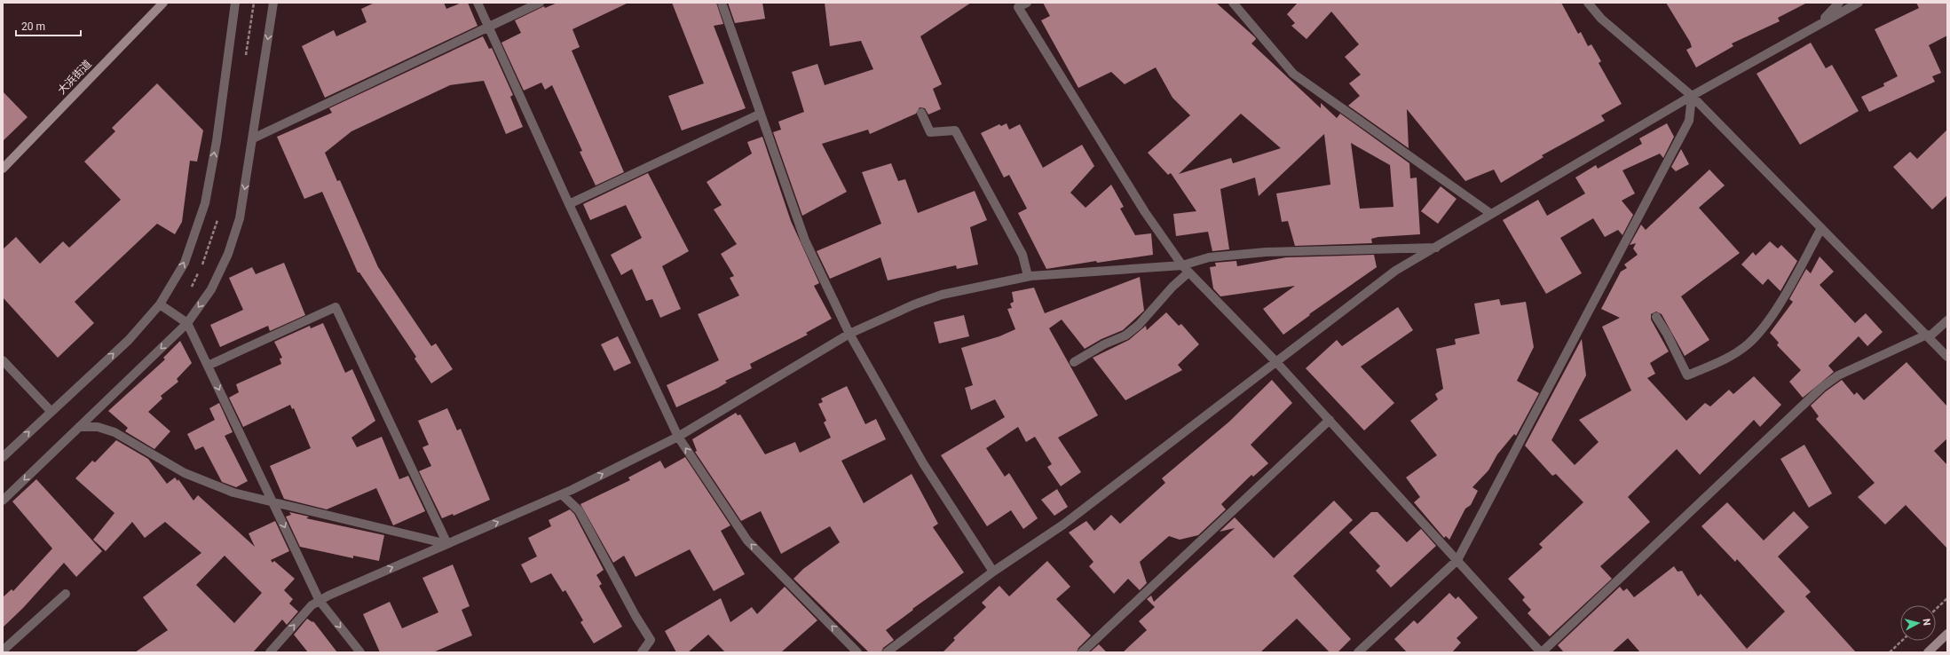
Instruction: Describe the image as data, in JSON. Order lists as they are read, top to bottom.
{
  "streets": {
    "street": ["大浜街道"]
  },
  "scale_bar": "20 m",
  "north": "right"
}
